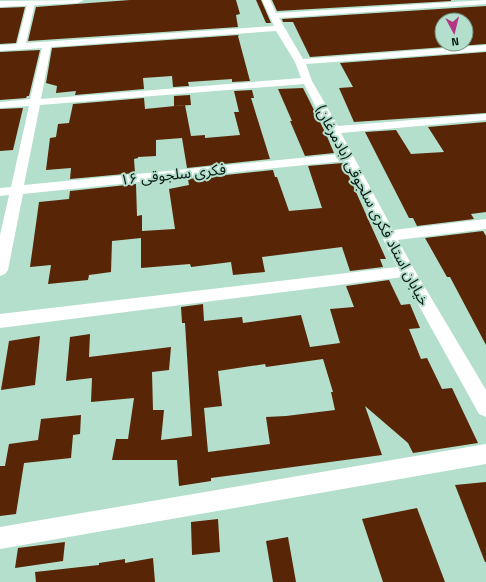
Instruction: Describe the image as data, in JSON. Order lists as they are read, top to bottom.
{
  "streets": {
    "street": ["فکری سلجوقی ۱۶", "خیابان استاد فکری سلجوقی (بادمرغان)"]
  },
  "crossings": [
    ["فکری سلجوقی ۱۶", "خیابان استاد فکری سلجوقی (بادمرغان)"]
  ],
  "north": "bottom"
}
